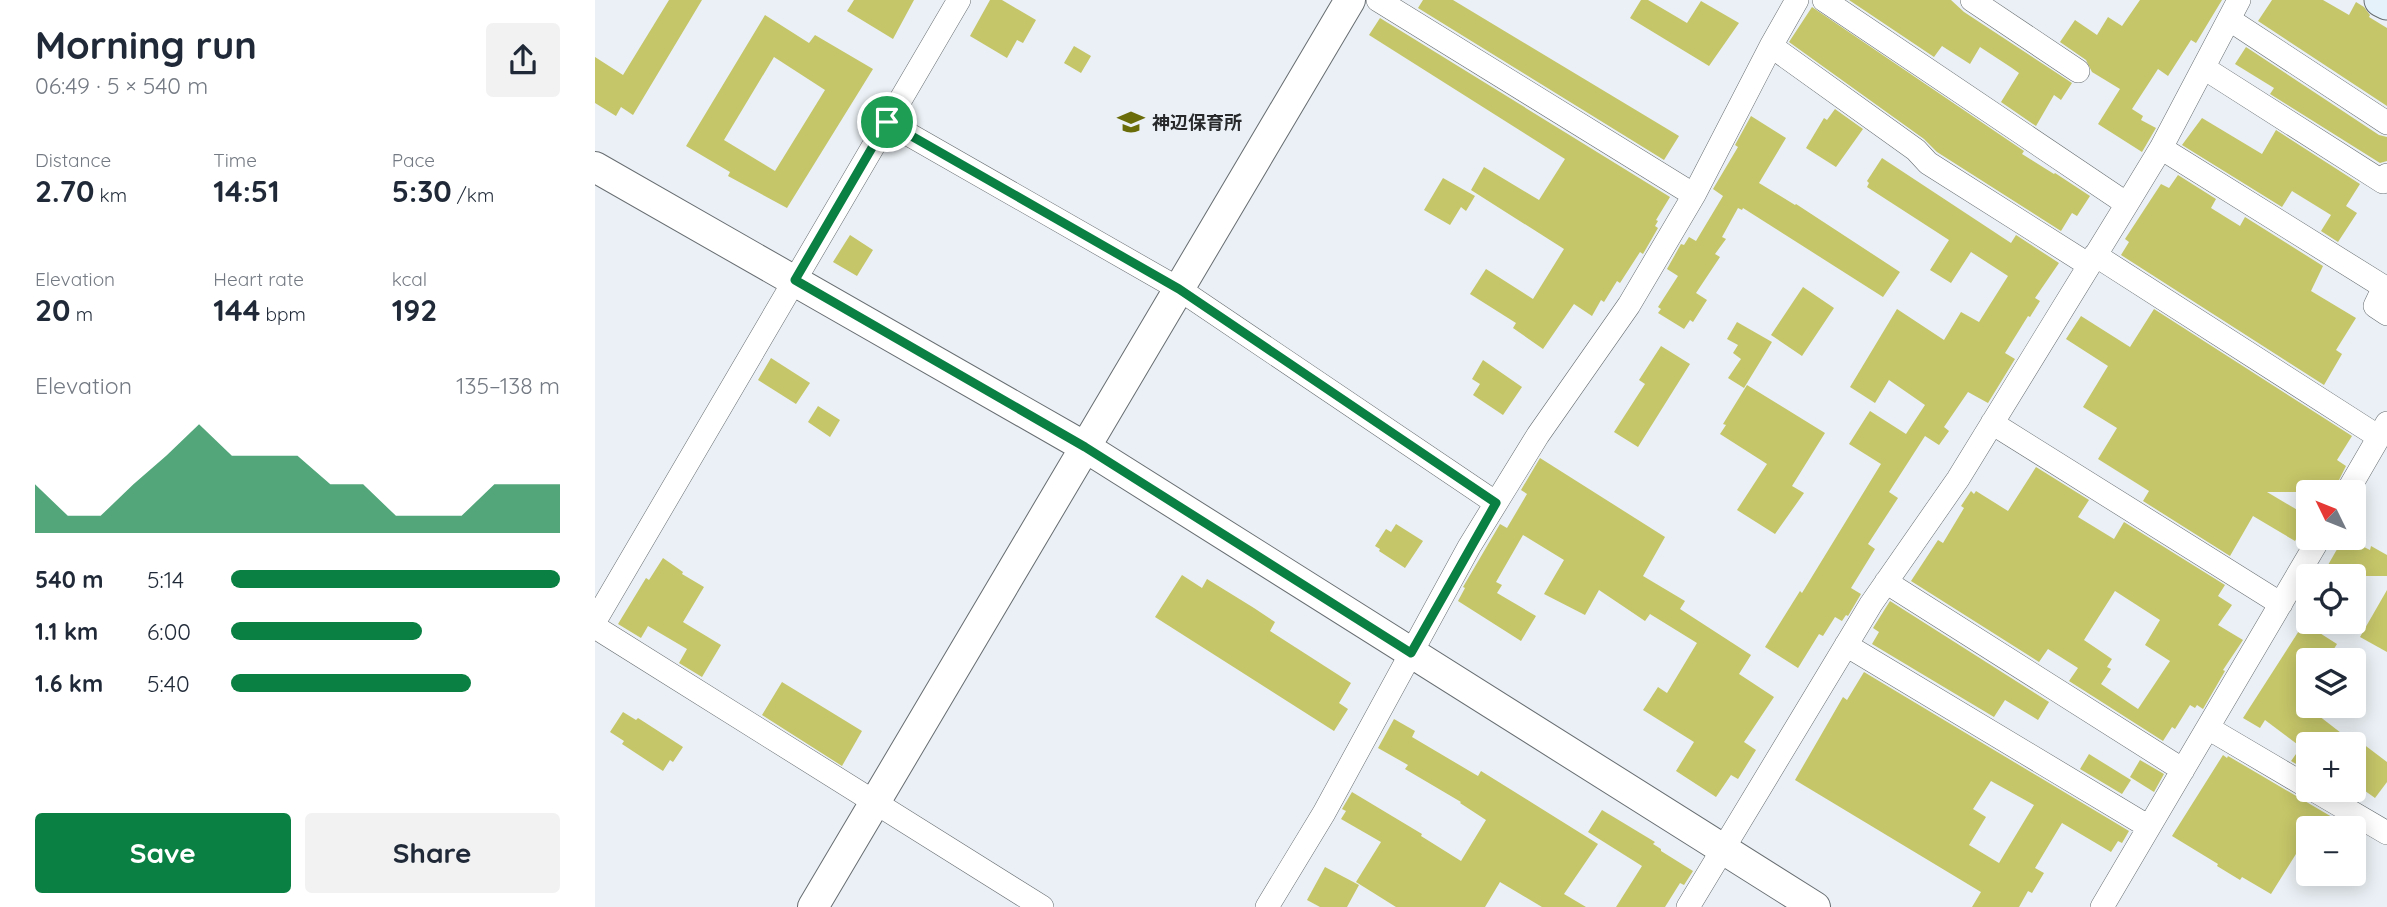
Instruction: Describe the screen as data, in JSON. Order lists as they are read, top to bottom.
{
  "places": {
    "school or university": ["神辺保育所"]
  },
  "north": "top left",
  "page": {
    "heading": ["Morning run", "06:49 · 5 × 540 m"],
    "stats": [
      ["Distance", "2.70 km"],
      ["Time", "14:51"],
      ["Pace", "5:30 /km"],
      ["Elevation", "20 m"],
      ["Heart rate", "144 bpm"],
      ["kcal", "192"]
    ],
    "chart": ["Elevation", "135–138 m"],
    "map_buttons": ["+", "−"],
    "list": [
      {
        "name": "540 m",
        "note": "5:14"
      },
      {
        "name": "1.1 km",
        "note": "6:00"
      },
      {
        "name": "1.6 km",
        "note": "5:40"
      }
    ],
    "buttons": ["Save", "Share"]
  }
}
